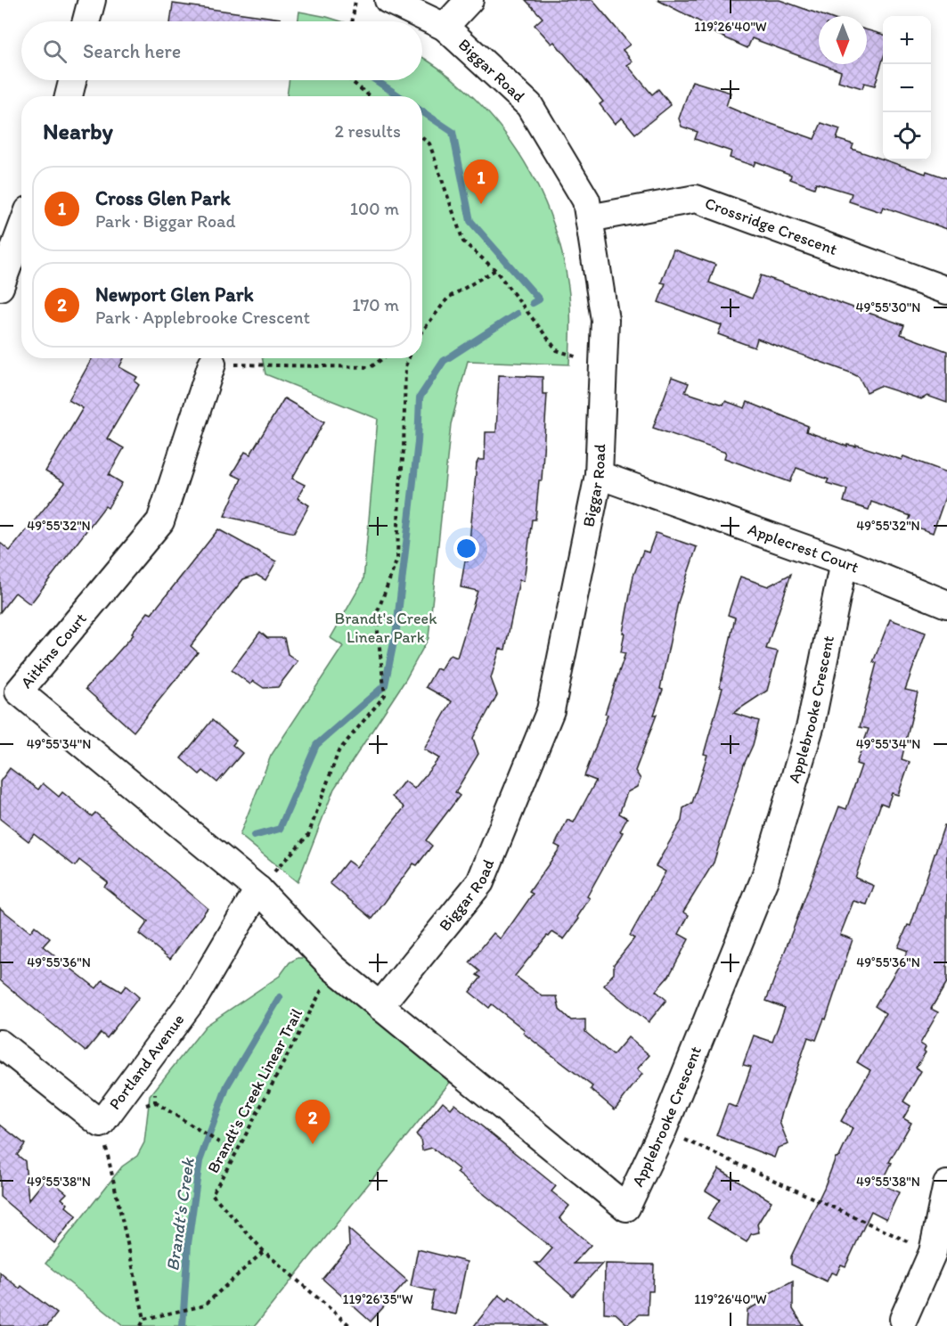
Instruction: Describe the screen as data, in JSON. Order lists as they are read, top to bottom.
{
  "streets": {
    "street": [
      "Biggar Road",
      "Crossridge Crescent",
      "Applecrest Court",
      "Aitkins Court",
      "Applebrooke Crescent",
      "Portland Avenue"
    ],
    "path": ["Brandt's Creek Linear Trail"]
  },
  "crossings": [
    ["Biggar Road", "Crossridge Crescent"],
    ["Biggar Road", "Applecrest Court"],
    ["Biggar Road", "Applebrooke Crescent"],
    ["Applecrest Court", "Applebrooke Crescent"],
    ["Aitkins Court", "Applebrooke Crescent"],
    ["Aitkins Court", "Portland Avenue"],
    ["Applebrooke Crescent", "Portland Avenue"],
    ["Applebrooke Crescent", "Brandt's Creek Linear Trail"]
  ],
  "water": ["Brandt's Creek"],
  "parks": ["Brandt's Creek Linear Park"],
  "north": "bottom",
  "page": {
    "map_buttons": ["+", "−"],
    "search": "Search here",
    "heading": ["Nearby", "2 results"],
    "pins": ["1", "2"],
    "list": [
      {
        "mark": "1",
        "name": "Cross Glen Park",
        "note": "Park · Biggar Road",
        "value": "100 m"
      },
      {
        "mark": "2",
        "name": "Newport Glen Park",
        "note": "Park · Applebrooke Crescent",
        "value": "170 m"
      }
    ]
  },
  "coordinates": [
    "119°26'40\"W",
    "49°55'30\"N",
    "49°55'32\"N",
    "49°55'34\"N",
    "49°55'36\"N",
    "49°55'38\"N",
    "119°26'35\"W"
  ]
}
